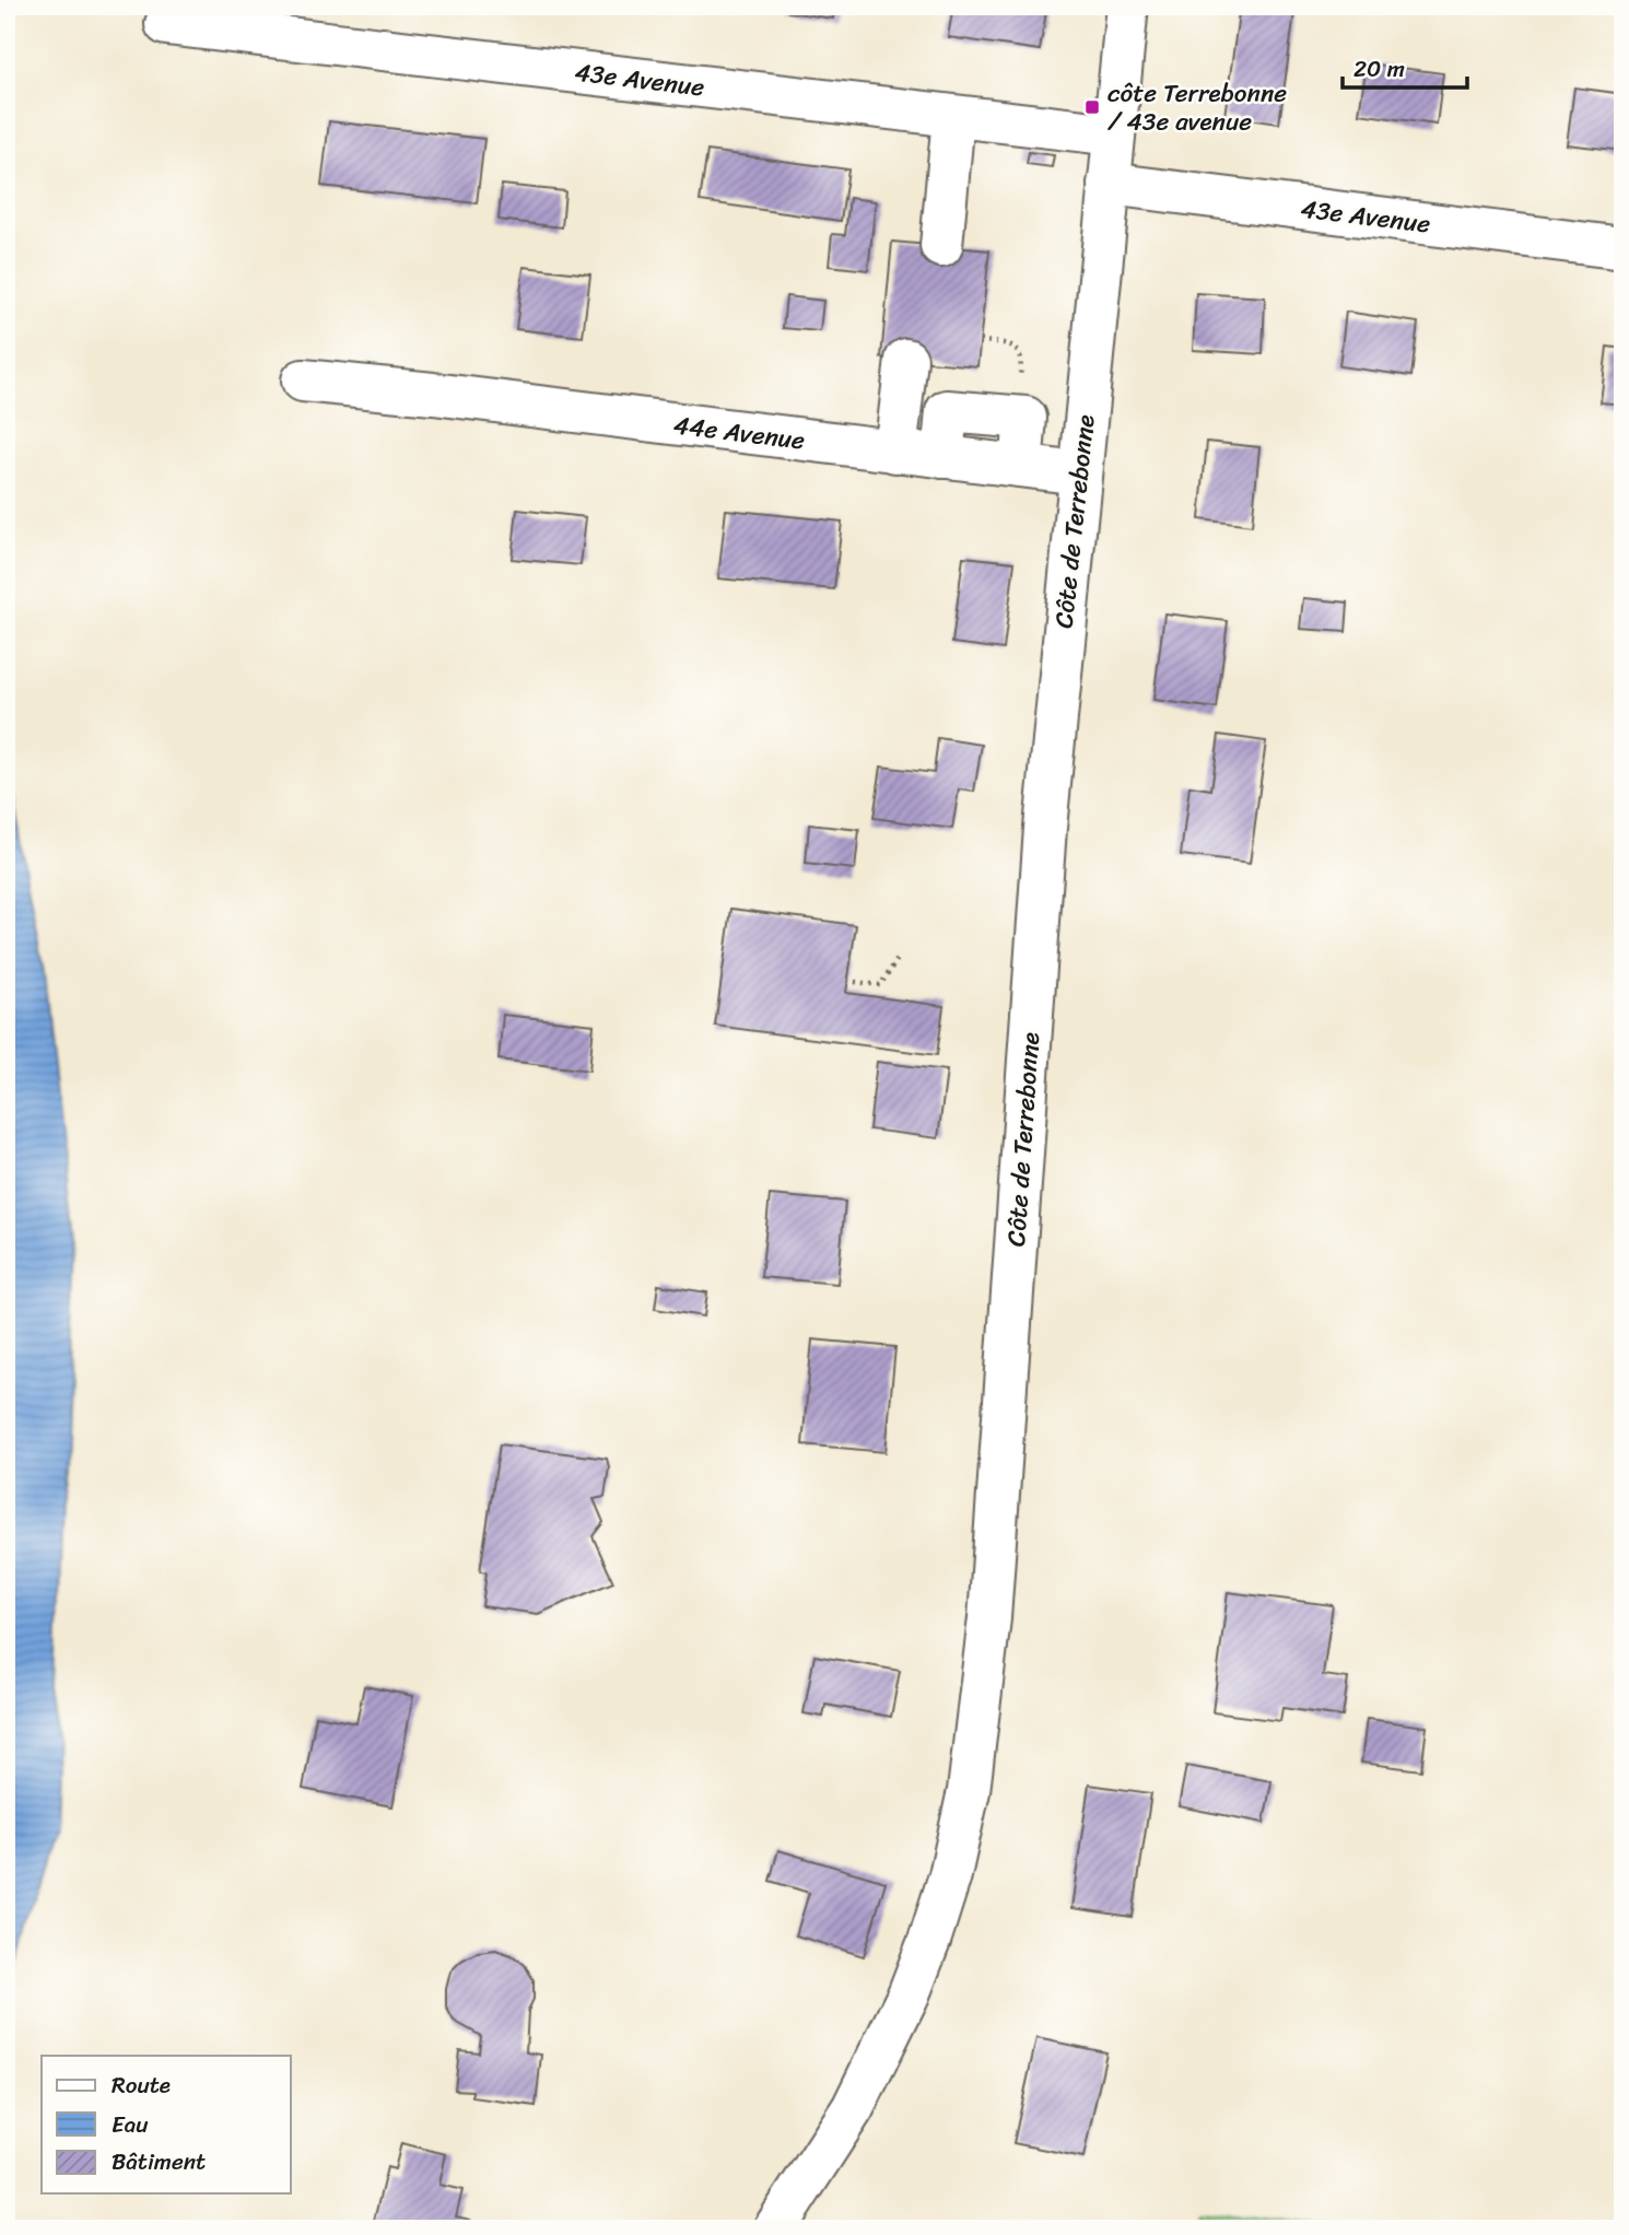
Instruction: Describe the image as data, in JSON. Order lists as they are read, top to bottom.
{
  "streets": {
    "main road": ["43e Avenue", "44e Avenue", "Côte de Terrebonne"]
  },
  "crossings": [
    ["43e Avenue", "Côte de Terrebonne"],
    ["44e Avenue", "Côte de Terrebonne"]
  ],
  "places": {
    "transit": ["côte Terrebonne / 43e avenue"]
  },
  "legend": ["Route", "Eau", "Bâtiment"],
  "scale_bar": "20 m"
}
